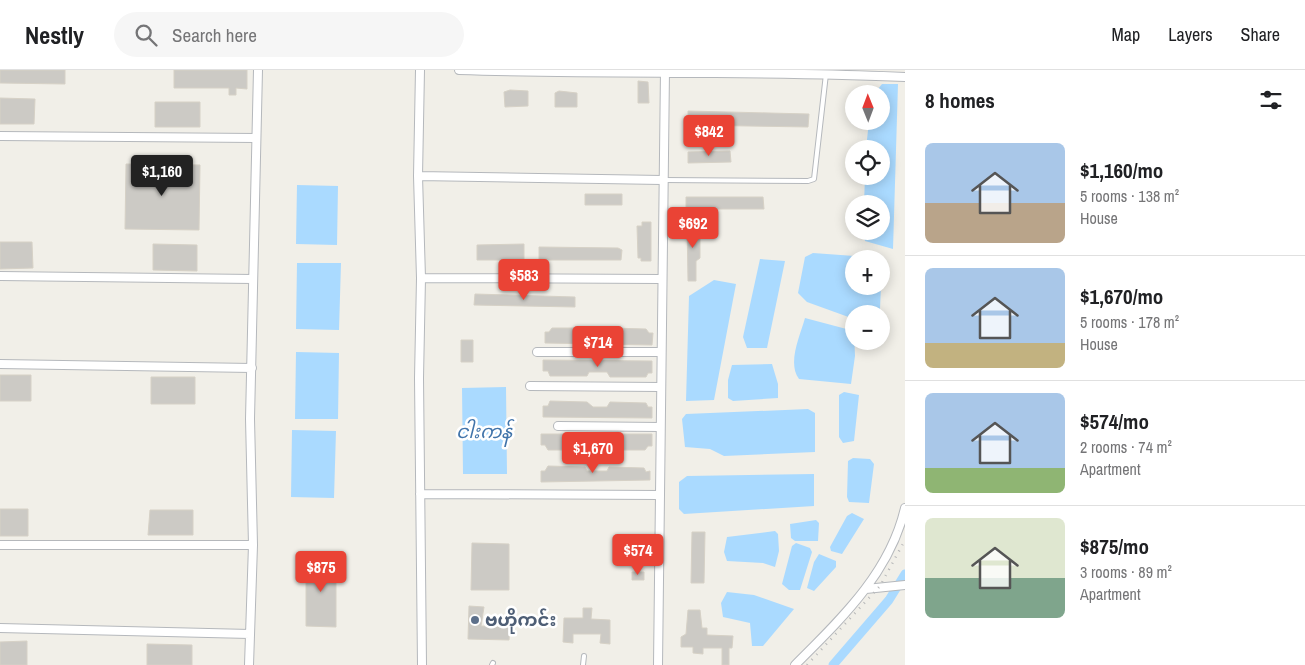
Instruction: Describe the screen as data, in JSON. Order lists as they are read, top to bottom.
{
  "water": ["ငါးကန်"],
  "places": ["ဗဟိုကင်း"],
  "north": "top",
  "page": {
    "header": "Nestly",
    "search": "Search here",
    "nav": ["Map", "Layers", "Share"],
    "heading": "8 homes",
    "map_buttons": ["+", "−"],
    "price": [
      "$842",
      "$1,160",
      "$692",
      "$583",
      "$714",
      "$1,670",
      "$574",
      "$875"
    ],
    "list": [
      {
        "name": "$1,160/mo",
        "note": "5 rooms · 138 m² · House"
      },
      {
        "name": "$1,670/mo",
        "note": "5 rooms · 178 m² · House"
      },
      {
        "name": "$574/mo",
        "note": "2 rooms · 74 m² · Apartment"
      },
      {
        "name": "$875/mo",
        "note": "3 rooms · 89 m² · Apartment"
      }
    ]
  }
}
